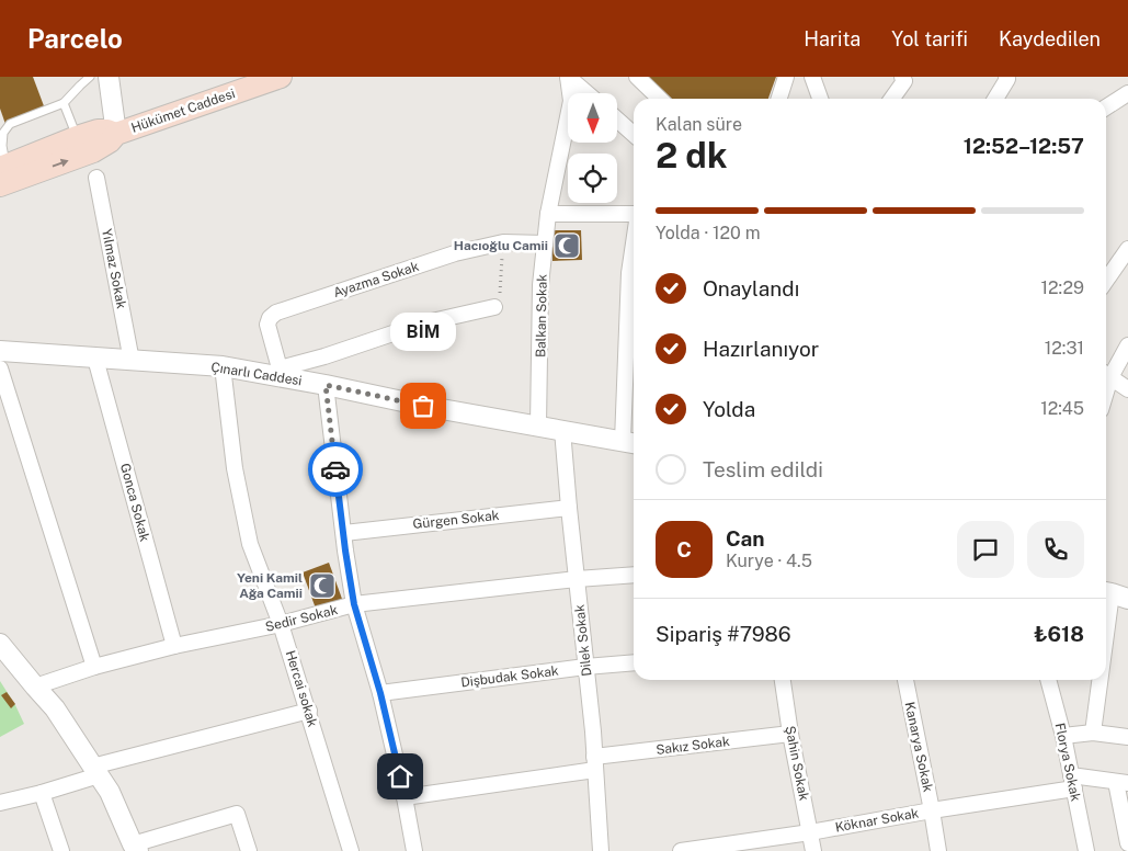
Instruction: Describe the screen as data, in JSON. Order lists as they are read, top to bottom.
{
  "streets": {
    "main road": ["Hükümet Caddesi"],
    "street": [
      "Yılmaz Sokak",
      "Ayazma Sokak",
      "Balkan Sokak",
      "Çınarlı Caddesi",
      "Gonca Sokak",
      "Gürgen Sokak",
      "Sedir Sokak",
      "Dilek Sokak",
      "Dişbudak Sokak",
      "Hercai sokak",
      "Sakız Sokak",
      "Kanarya Sokak",
      "Florya Sokak",
      "Şahin Sokak",
      "Köknar Sokak"
    ]
  },
  "crossings": [
    ["Yılmaz Sokak", "Çınarlı Caddesi"],
    ["Ayazma Sokak", "Balkan Sokak"],
    ["Ayazma Sokak", "Çınarlı Caddesi"],
    ["Balkan Sokak", "Çınarlı Caddesi"],
    ["Çınarlı Caddesi", "Gonca Sokak"],
    ["Çınarlı Caddesi", "Dilek Sokak"],
    ["Çınarlı Caddesi", "Hercai sokak"],
    ["Gonca Sokak", "Sedir Sokak"],
    ["Gürgen Sokak", "Dilek Sokak"],
    ["Sedir Sokak", "Dilek Sokak"],
    ["Sedir Sokak", "Hercai sokak"],
    ["Dilek Sokak", "Dişbudak Sokak"],
    ["Dilek Sokak", "Sakız Sokak"],
    ["Sakız Sokak", "Şahin Sokak"],
    ["Kanarya Sokak", "Köknar Sokak"],
    ["Florya Sokak", "Köknar Sokak"],
    ["Şahin Sokak", "Köknar Sokak"]
  ],
  "places": {
    "mosque": ["Hacıoğlu Camii", "Yeni Kamil Ağa Camii"],
    "other": ["BİM"]
  },
  "north": "bottom",
  "page": {
    "header": "Parcelo",
    "nav": ["Harita", "Yol tarifi", "Kaydedilen"],
    "heading": ["2 dk", "Kalan süre", "12:52–12:57"],
    "panel": [
      "Can",
      "Kurye · 4.5",
      "Sipariş #7986",
      "₺618"
    ],
    "bar": "Yolda · 120 m",
    "list": [
      ["Onaylandı", "12:29"],
      ["Hazırlanıyor", "12:31"],
      ["Yolda", "12:45"],
      "Teslim edildi"
    ],
    "bubble": "BİM",
    "round": "C"
  }
}
